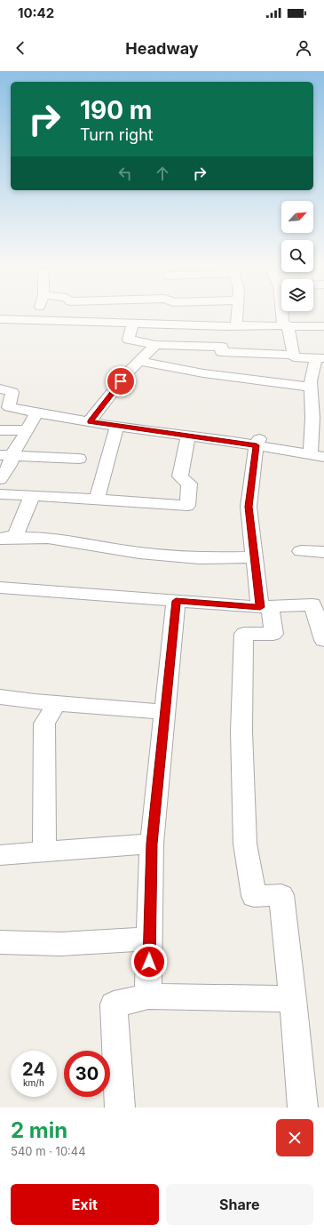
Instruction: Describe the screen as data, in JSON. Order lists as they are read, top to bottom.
{
  "north": "top right",
  "page": {
    "status": "10:42",
    "header": "Headway",
    "turn": ["190 m", "Turn right"],
    "speed": "24 km/h",
    "limit": "30",
    "heading": ["2 min", "540 m · 10:44"],
    "buttons": ["Exit", "Share"]
  }
}
